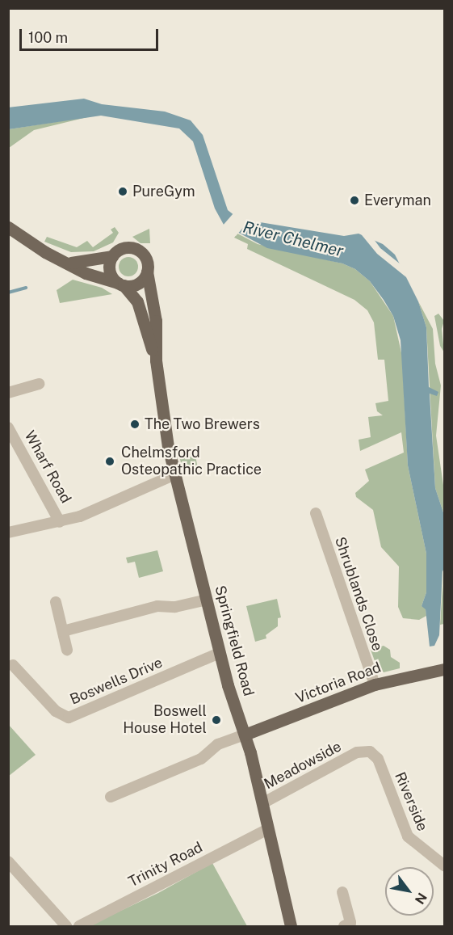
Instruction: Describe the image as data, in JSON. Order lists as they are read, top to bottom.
{
  "streets": {
    "main road": ["Springfield Road", "Victoria Road"],
    "street": [
      "Wharf Road",
      "Shrublands Close",
      "Boswells Drive",
      "Meadowside",
      "Riverside",
      "Trinity Road"
    ]
  },
  "crossings": [
    ["Shrublands Close", "Victoria Road"],
    ["Springfield Road", "Boswells Drive"],
    ["Springfield Road", "Victoria Road"],
    ["Springfield Road", "Meadowside"],
    ["Springfield Road", "Trinity Road"],
    ["Meadowside", "Riverside"]
  ],
  "water": ["River Chelmer"],
  "places": [
    "PureGym",
    "Everyman",
    "The Two Brewers",
    "Chelmsford Osteopathic Practice",
    "Boswell House Hotel"
  ],
  "scale_bar": "100 m",
  "north": "bottom right"
}
